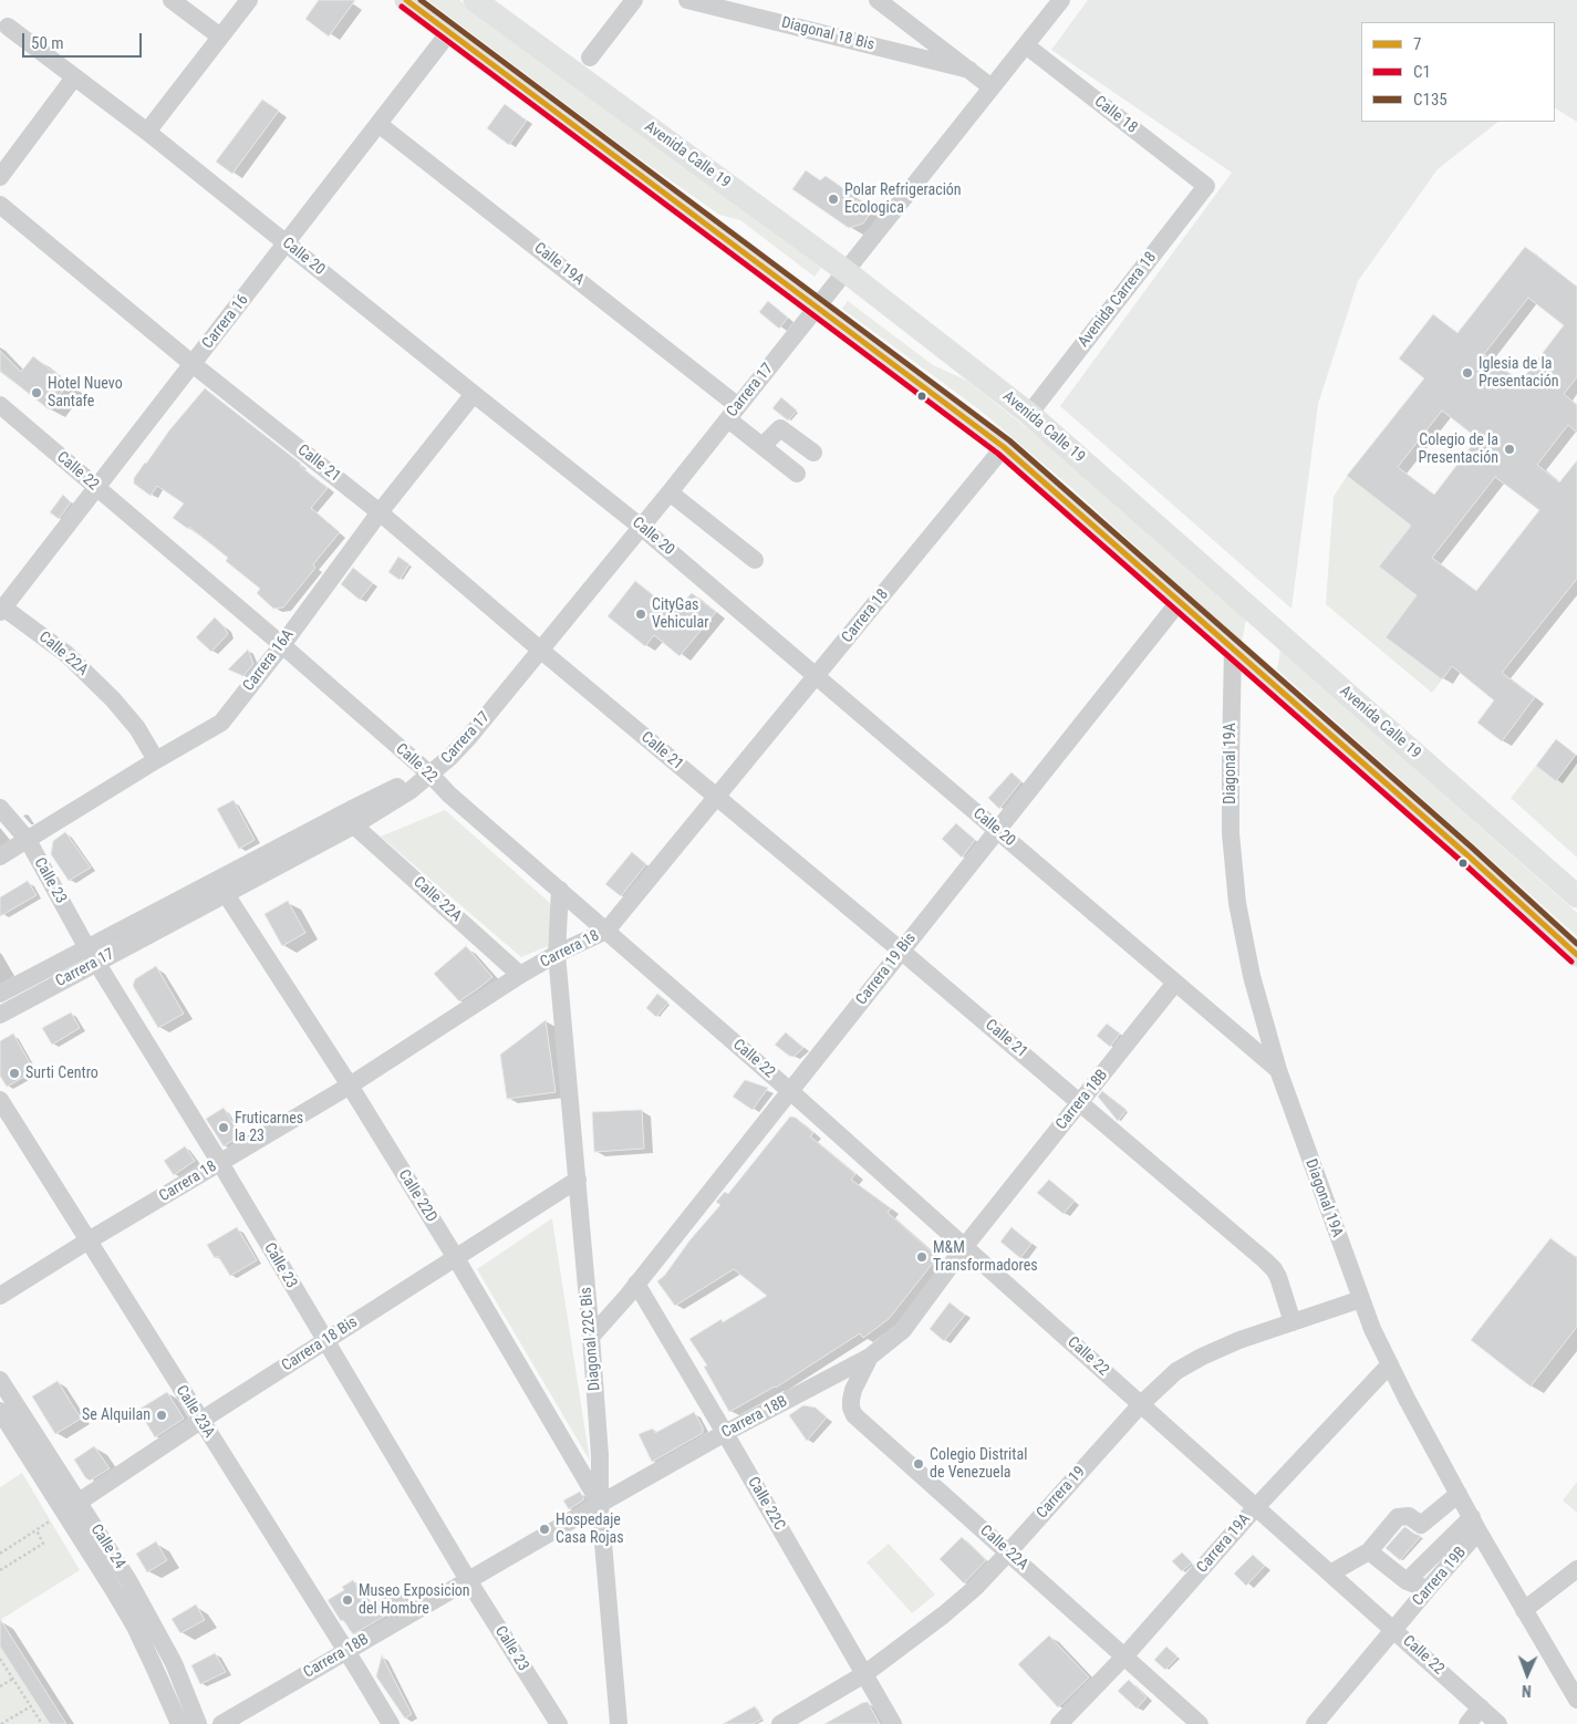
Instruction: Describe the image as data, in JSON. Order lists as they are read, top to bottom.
{
  "streets": {
    "main road": ["Avenida Calle 19"],
    "street": [
      "Diagonal 18 Bis",
      "Calle 18",
      "Calle 20",
      "Calle 19A",
      "Avenida Carrera 18",
      "Carrera 16",
      "Carrera 17",
      "Calle 21",
      "Calle 22",
      "Carrera 18",
      "Calle 22A",
      "Carrera 16A",
      "Diagonal 19A",
      "Calle 23",
      "Carrera 19 Bis",
      "Carrera 18B",
      "Calle 22D",
      "Diagonal 22C Bis",
      "Carrera 18 Bis",
      "Calle 23A",
      "Carrera 19",
      "Calle 22C",
      "Carrera 19A",
      "Calle 24",
      "Carrera 19B"
    ]
  },
  "crossings": [
    ["Calle 18", "Avenida Carrera 18"],
    ["Calle 18", "Carrera 17"],
    ["Avenida Calle 19", "Avenida Carrera 18"],
    ["Avenida Calle 19", "Carrera 17"],
    ["Calle 20", "Carrera 16"],
    ["Calle 20", "Carrera 17"],
    ["Calle 20", "Carrera 18"],
    ["Calle 20", "Carrera 16A"],
    ["Calle 20", "Diagonal 19A"],
    ["Calle 20", "Carrera 19 Bis"],
    ["Calle 20", "Carrera 18B"],
    ["Calle 19A", "Carrera 16"],
    ["Calle 19A", "Carrera 17"],
    ["Carrera 16", "Calle 21"],
    ["Carrera 16", "Calle 22"],
    ["Carrera 16", "Calle 22A"],
    ["Carrera 17", "Calle 21"],
    ["Carrera 17", "Calle 22"],
    ["Carrera 17", "Calle 22A"],
    ["Carrera 17", "Calle 23"],
    ["Carrera 17", "Calle 22D"],
    ["Calle 21", "Carrera 18"],
    ["Calle 21", "Carrera 16A"],
    ["Calle 21", "Carrera 19 Bis"],
    ["Calle 21", "Carrera 18B"],
    ["Calle 21", "Carrera 19"],
    ["Calle 22", "Carrera 18"],
    ["Calle 22", "Carrera 16A"],
    ["Calle 22", "Carrera 19 Bis"],
    ["Calle 22", "Carrera 18B"],
    ["Calle 22", "Diagonal 22C Bis"],
    ["Calle 22", "Carrera 19"],
    ["Calle 22", "Carrera 19A"],
    ["Calle 22", "Carrera 19B"],
    ["Carrera 18", "Calle 22A"],
    ["Carrera 18", "Calle 23"],
    ["Carrera 18", "Calle 22D"],
    ["Carrera 18", "Diagonal 22C Bis"],
    ["Carrera 18", "Calle 23A"],
    ["Calle 22A", "Carrera 16A"],
    ["Calle 22A", "Carrera 18B"],
    ["Calle 22A", "Carrera 19"],
    ["Calle 22A", "Carrera 19A"],
    ["Carrera 16A", "Calle 23"],
    ["Diagonal 19A", "Carrera 19"],
    ["Diagonal 19A", "Carrera 19A"],
    ["Diagonal 19A", "Carrera 19B"],
    ["Calle 23", "Carrera 18B"],
    ["Calle 23", "Carrera 18 Bis"],
    ["Carrera 19 Bis", "Diagonal 22C Bis"],
    ["Carrera 19 Bis", "Calle 22C"],
    ["Carrera 18B", "Calle 22D"],
    ["Carrera 18B", "Diagonal 22C Bis"],
    ["Carrera 18B", "Calle 23A"],
    ["Carrera 18B", "Calle 22C"],
    ["Calle 22D", "Diagonal 22C Bis"],
    ["Calle 22D", "Carrera 18 Bis"],
    ["Diagonal 22C Bis", "Carrera 18 Bis"],
    ["Carrera 18 Bis", "Calle 23A"],
    ["Carrera 18 Bis", "Calle 24"],
    ["Carrera 19", "Calle 22C"]
  ],
  "places": [
    "Polar Refrigeración Ecologica",
    "Iglesia de la Presentación",
    "Hotel Nuevo Santafe",
    "Colegio de la Presentación",
    "CityGas Vehicular",
    "Surti Centro",
    "Fruticarnes la 23",
    "M&M Transformadores",
    "Se Alquilan",
    "Colegio Distrital de Venezuela",
    "Hospedaje Casa Rojas",
    "Museo Exposicion del Hombre"
  ],
  "lines": ["transit line 7", "transit line C135", "transit line C1"],
  "legend": ["7", "C1", "C135"],
  "scale_bar": "50 m",
  "north": "bottom"
}
